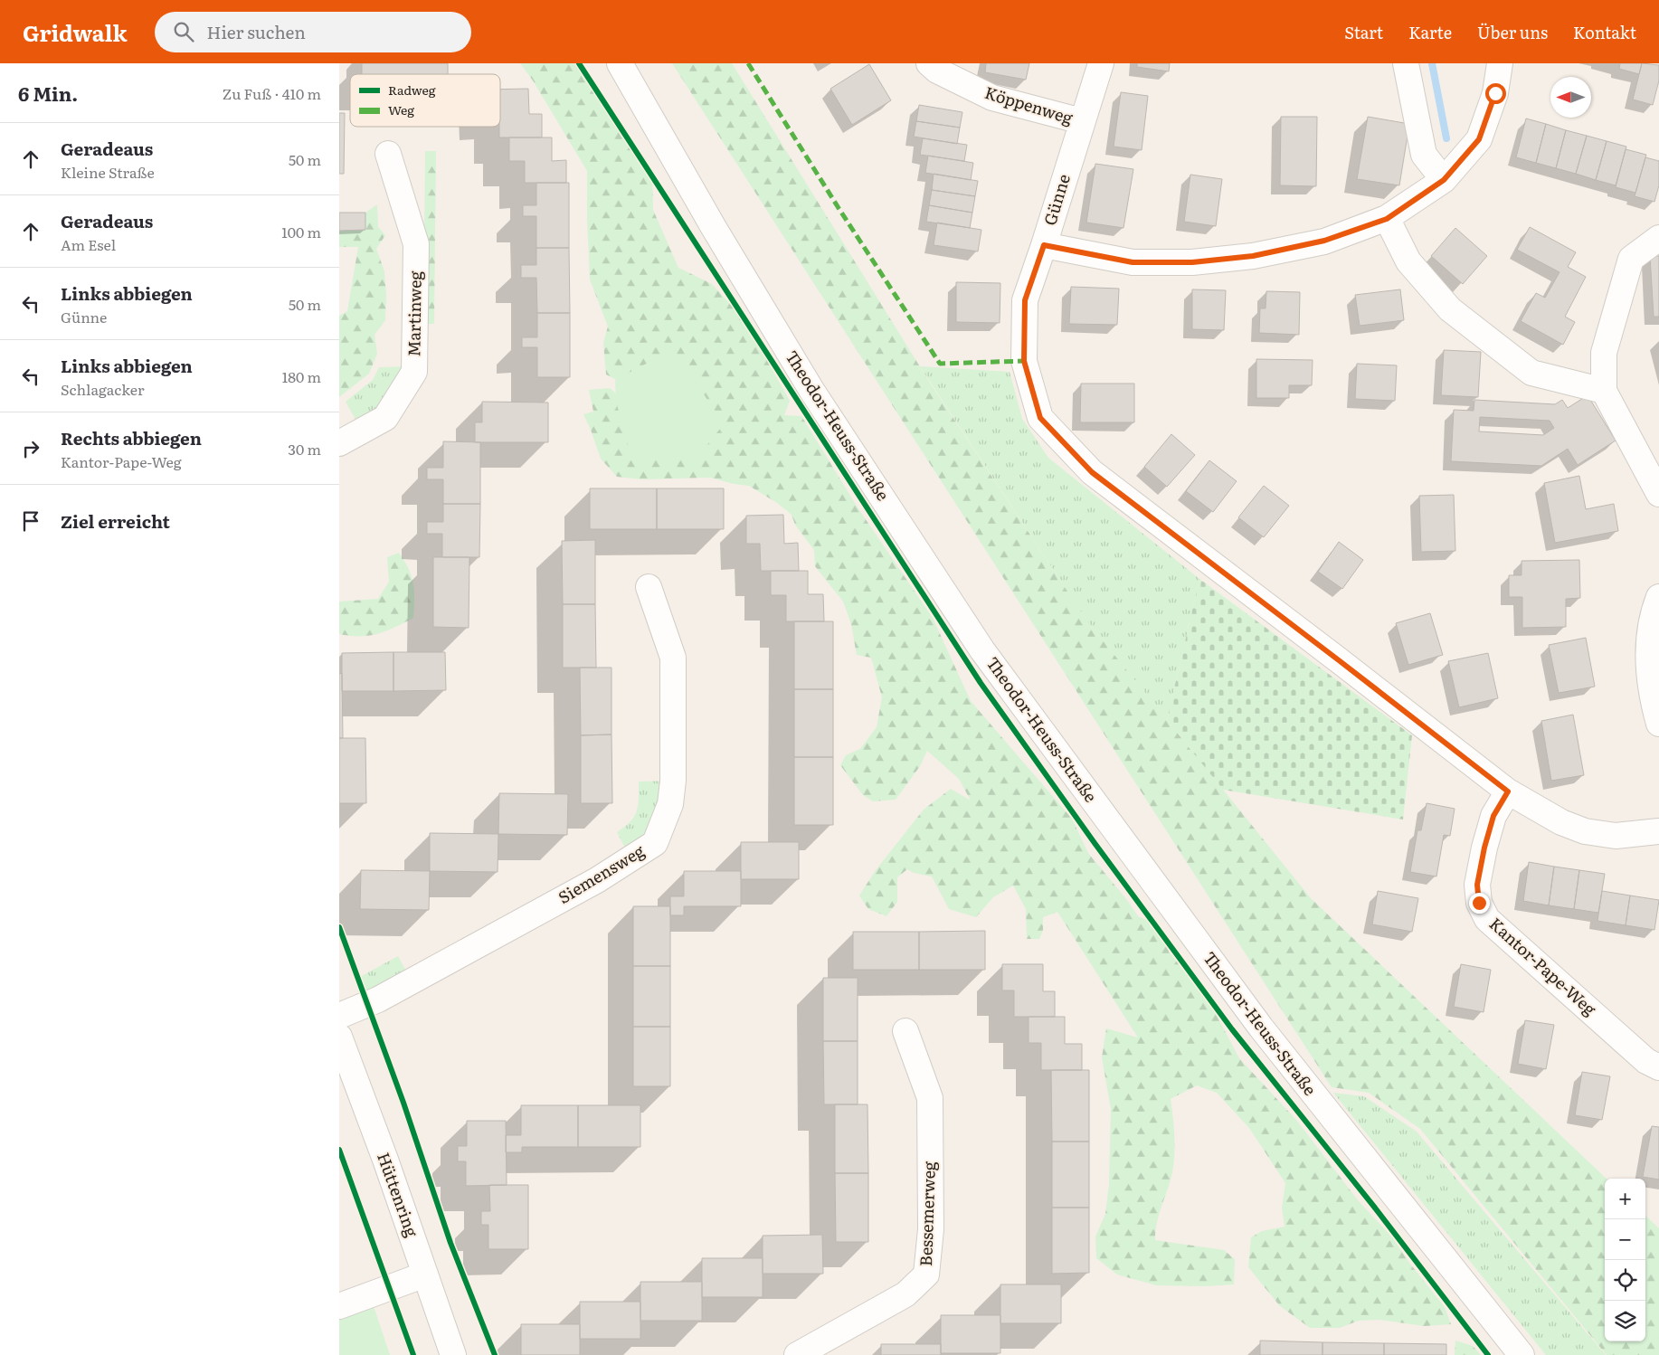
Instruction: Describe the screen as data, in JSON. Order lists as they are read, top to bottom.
{
  "streets": {
    "street": [
      "Köppenweg",
      "Günne",
      "Martinweg",
      "Theodor-Heuss-Straße",
      "Siemensweg",
      "Kantor-Pape-Weg",
      "Hüttenring",
      "Bessemerweg"
    ]
  },
  "crossings": [
    ["Köppenweg", "Günne"],
    ["Günne", "Kantor-Pape-Weg"]
  ],
  "legend": ["Radweg", "Weg"],
  "north": "left",
  "page": {
    "header": "Gridwalk",
    "search": "Hier suchen",
    "nav": [
      "Start",
      "Karte",
      "Über uns",
      "Kontakt"
    ],
    "heading": ["6 Min.", "Zu Fuß · 410 m"],
    "list": [
      ["Geradeaus", "Kleine Straße", "50 m"],
      ["Geradeaus", "Am Esel", "100 m"],
      ["Links abbiegen", "Günne", "50 m"],
      ["Links abbiegen", "Schlagacker", "180 m"],
      ["Rechts abbiegen", "Kantor-Pape-Weg", "30 m"],
      "Ziel erreicht"
    ],
    "map_buttons": ["+", "−"]
  }
}
